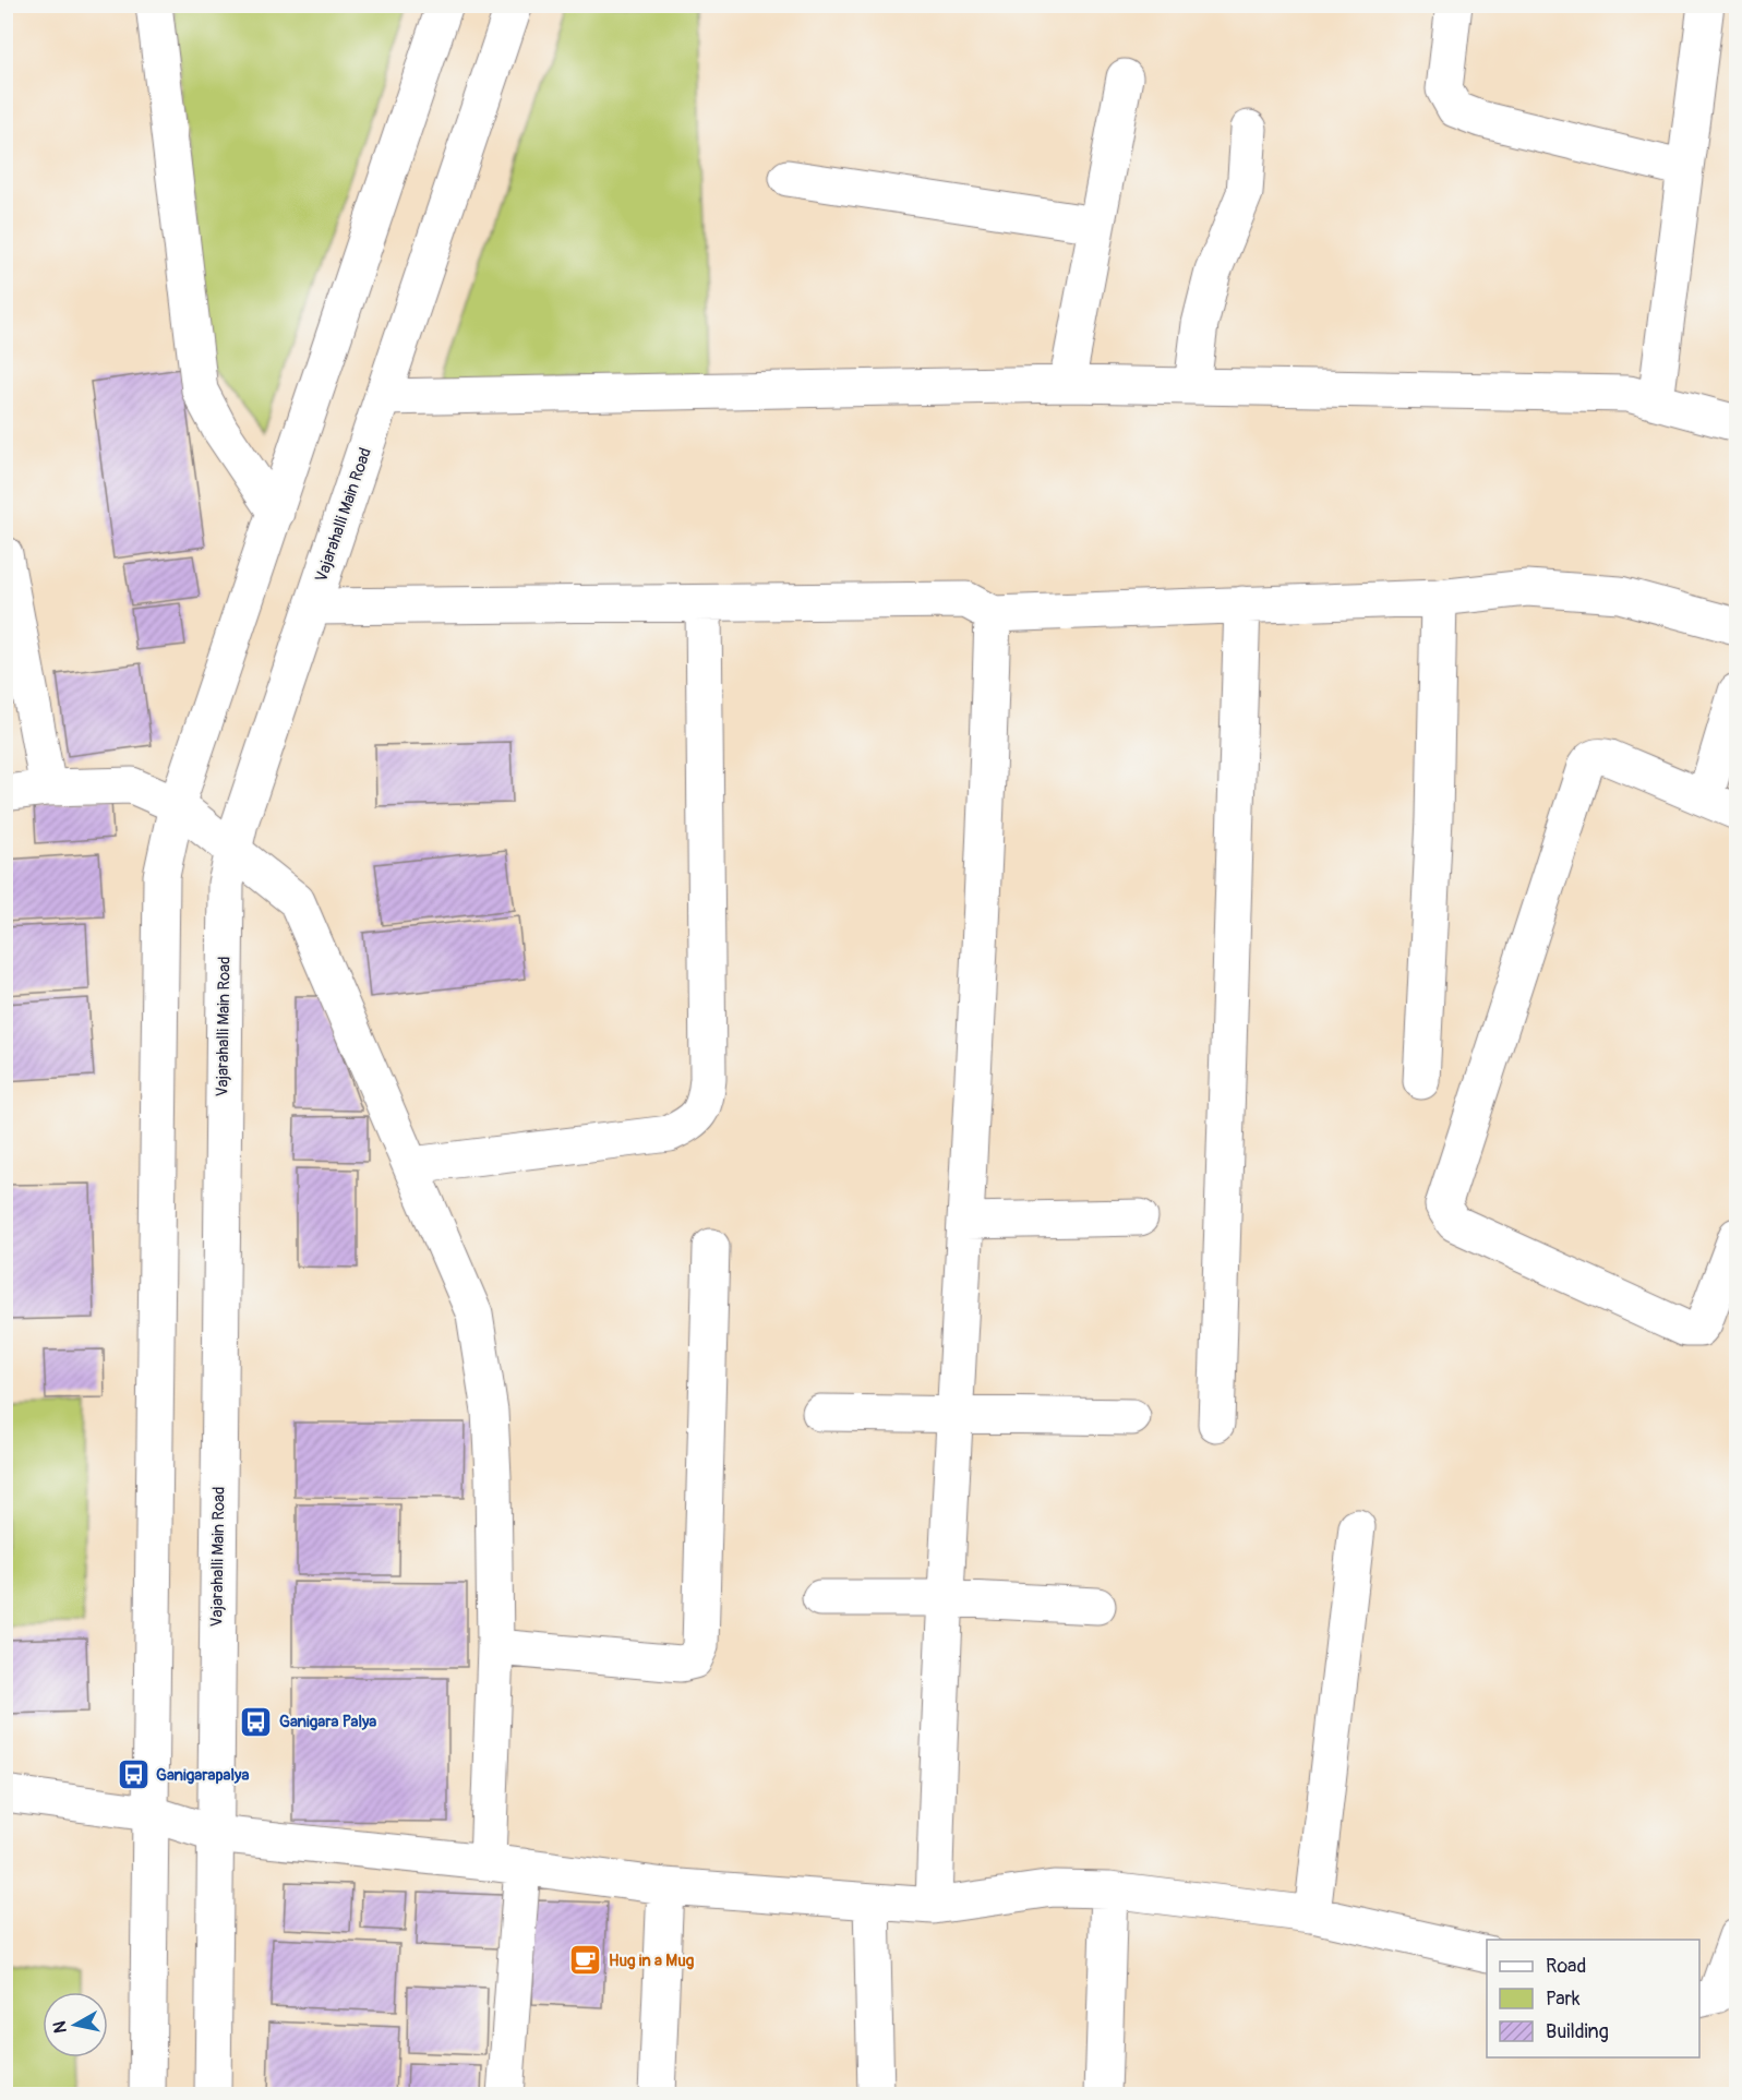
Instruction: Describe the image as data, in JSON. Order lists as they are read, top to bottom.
{
  "streets": {
    "street": ["Vajarahalli Main Road"]
  },
  "places": {
    "bus stop": ["Ganigara Palya", "Ganigarapalya"],
    "cafe": ["Hug in a Mug"]
  },
  "legend": ["Road", "Park", "Building"],
  "north": "left"
}
